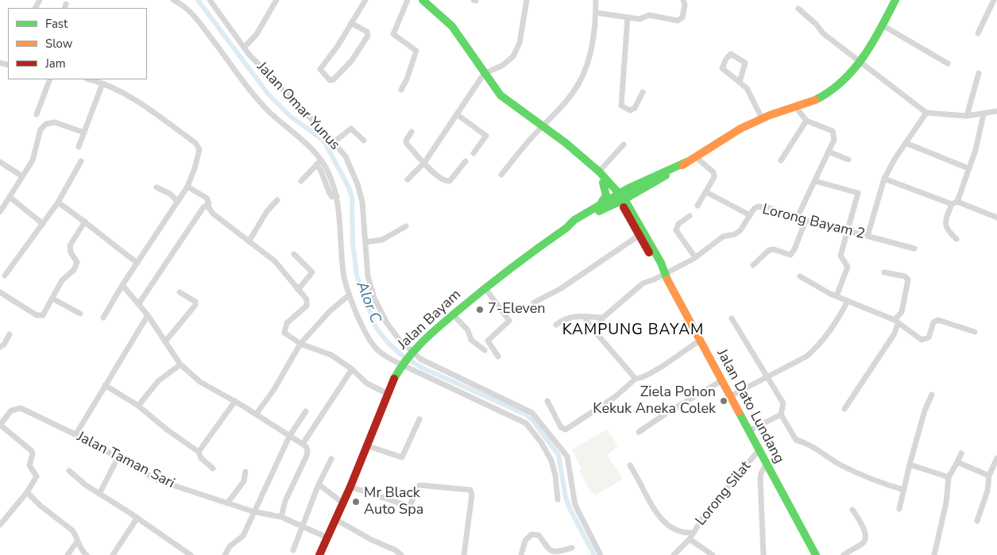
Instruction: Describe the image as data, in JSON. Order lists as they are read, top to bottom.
{
  "streets": {
    "main road": ["Jalan Bayam", "Jalan Dato Lundang"],
    "street": [
      "Jalan Omar Yunus",
      "Lorong Bayam 2",
      "Jalan Taman Sari",
      "Lorong Silat"
    ]
  },
  "crossings": [
    ["Jalan Omar Yunus", "Jalan Bayam"],
    ["Lorong Bayam 2", "Jalan Dato Lundang"],
    ["Jalan Bayam", "Jalan Dato Lundang"],
    ["Jalan Bayam", "Jalan Taman Sari"],
    ["Jalan Dato Lundang", "Lorong Silat"]
  ],
  "districts": ["KAMPUNG BAYAM"],
  "water": ["Alor C"],
  "places": ["7-Eleven", "Ziela Pohon Kekuk Aneka Colek", "Mr Black Auto Spa"],
  "legend": ["Fast", "Slow", "Jam"]
}
